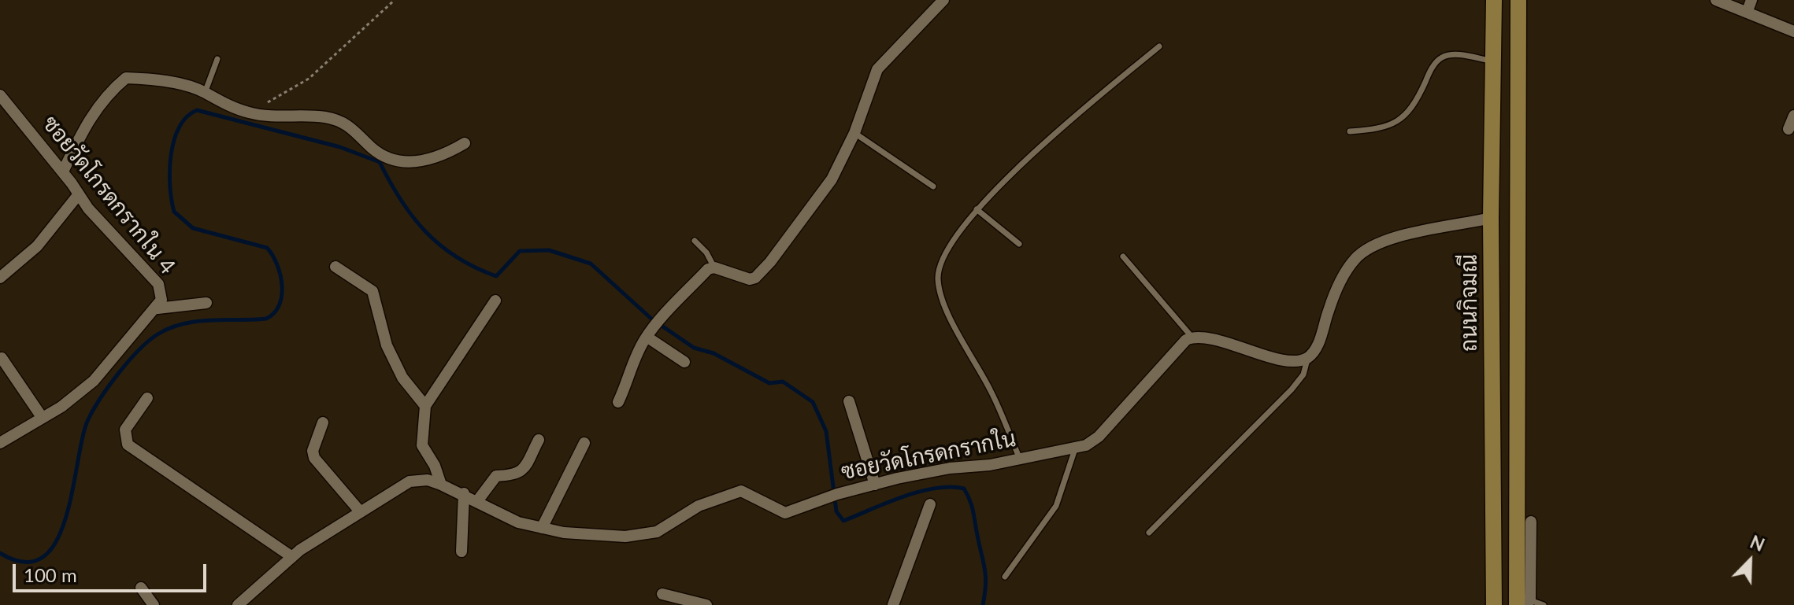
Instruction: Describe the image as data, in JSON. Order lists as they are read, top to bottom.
{
  "streets": {
    "main road": ["ถนนกิจมณี"],
    "street": ["ซอยวัดโกรดกรากใน 4", "ซอยวัดโกรดกรากใน"]
  },
  "scale_bar": "100 m",
  "north": "top right"
}
